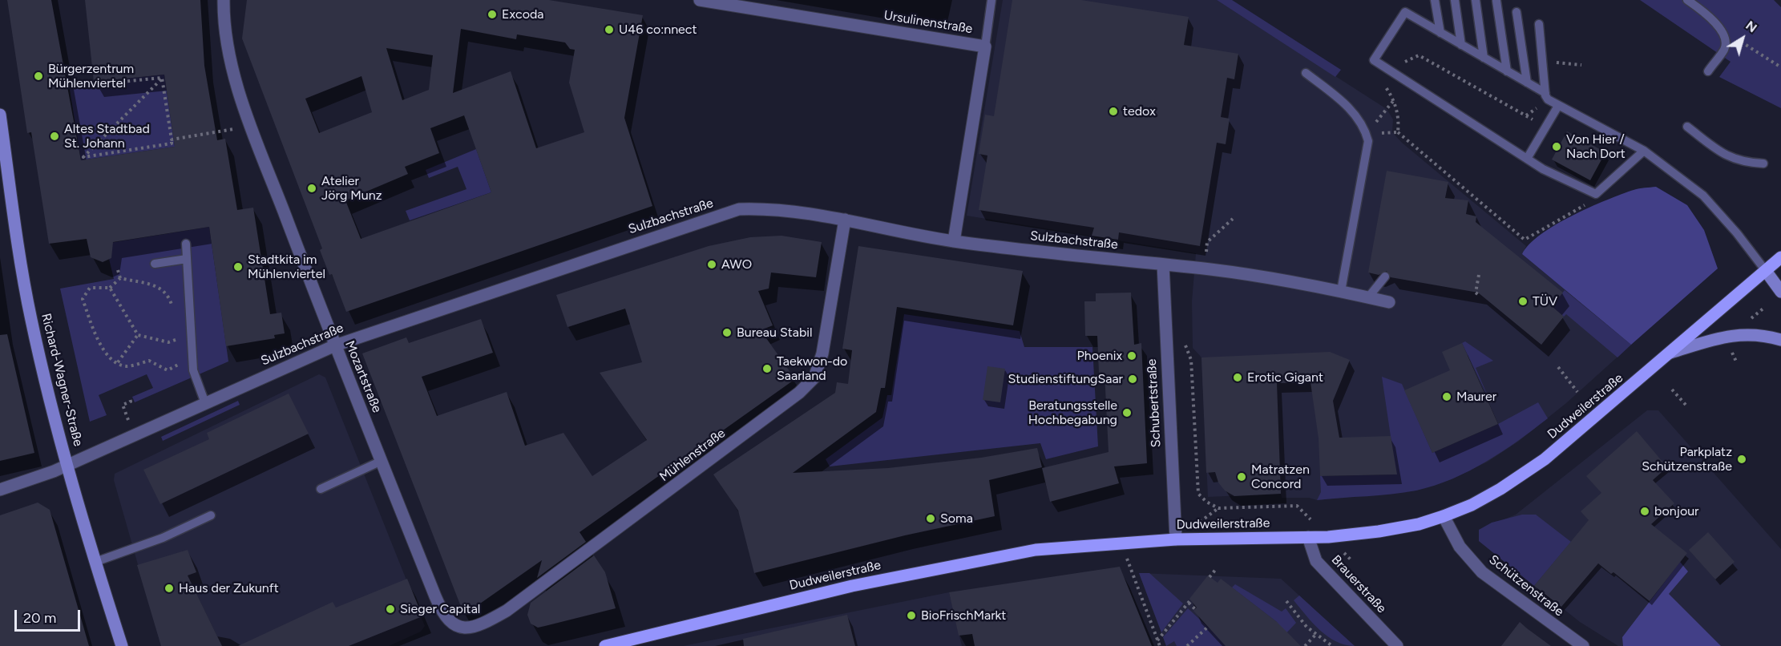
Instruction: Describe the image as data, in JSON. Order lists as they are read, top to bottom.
{
  "streets": {
    "main road": ["Richard-Wagner-Straße", "Dudweilerstraße"],
    "street": [
      "Ursulinenstraße",
      "Sulzbachstraße",
      "Mozartstraße",
      "Schubertstraße",
      "Mühlenstraße",
      "Brauerstraße",
      "Schützenstraße"
    ]
  },
  "crossings": [
    ["Ursulinenstraße", "Sulzbachstraße"],
    ["Sulzbachstraße", "Mozartstraße"],
    ["Sulzbachstraße", "Richard-Wagner-Straße"],
    ["Sulzbachstraße", "Schubertstraße"],
    ["Sulzbachstraße", "Mühlenstraße"],
    ["Mozartstraße", "Mühlenstraße"],
    ["Schubertstraße", "Dudweilerstraße"],
    ["Dudweilerstraße", "Brauerstraße"],
    ["Dudweilerstraße", "Schützenstraße"]
  ],
  "places": [
    "Excoda",
    "U46 co:nnect",
    "Bürgerzentrum Mühlenviertel",
    "tedox",
    "Altes Stadtbad St. Johann",
    "Von Hier / Nach Dort",
    "Atelier Jörg Munz",
    "AWO",
    "Stadtkita im Mühlenviertel",
    "TÜV",
    "Bureau Stabil",
    "Phoenix",
    "Taekwon-do Saarland",
    "Erotic Gigant",
    "StudienstiftungSaar",
    "Maurer",
    "Beratungsstelle Hochbegabung",
    "Parkplatz Schützenstraße",
    "Matratzen Concord",
    "bonjour",
    "Soma",
    "Haus der Zukunft",
    "Sieger Capital",
    "BioFrischMarkt"
  ],
  "scale_bar": "20 m",
  "north": "top right"
}
